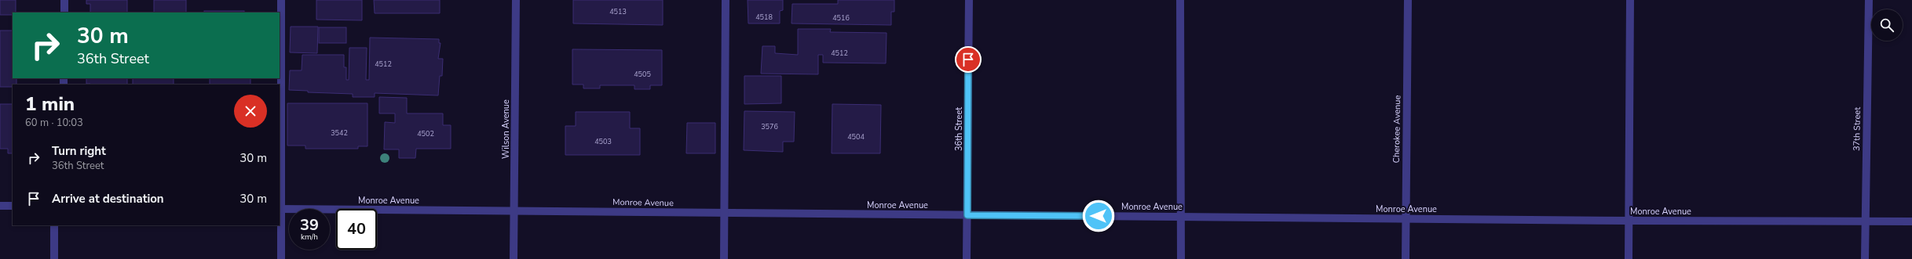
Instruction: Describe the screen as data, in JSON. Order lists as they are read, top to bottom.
{
  "streets": {
    "street": [
      "Wilson Avenue",
      "36th Street",
      "Cherokee Avenue",
      "37th Street",
      "Monroe Avenue"
    ]
  },
  "crossings": [
    ["Wilson Avenue", "Monroe Avenue"],
    ["36th Street", "Monroe Avenue"],
    ["Cherokee Avenue", "Monroe Avenue"],
    ["37th Street", "Monroe Avenue"]
  ],
  "house_numbers": [
    "4513",
    "4518",
    "4516",
    "4512",
    "4512",
    "4505",
    "3576",
    "3542",
    "4502",
    "4504",
    "4503"
  ],
  "page": {
    "turn": ["30 m", "36th Street"],
    "heading": ["1 min", "60 m · 10:03"],
    "list": [
      {
        "name": "Turn right",
        "note": "36th Street",
        "value": "30 m"
      },
      {
        "name": "Arrive at destination",
        "value": "30 m"
      }
    ],
    "speed": "39 km/h",
    "limit": "40"
  }
}
